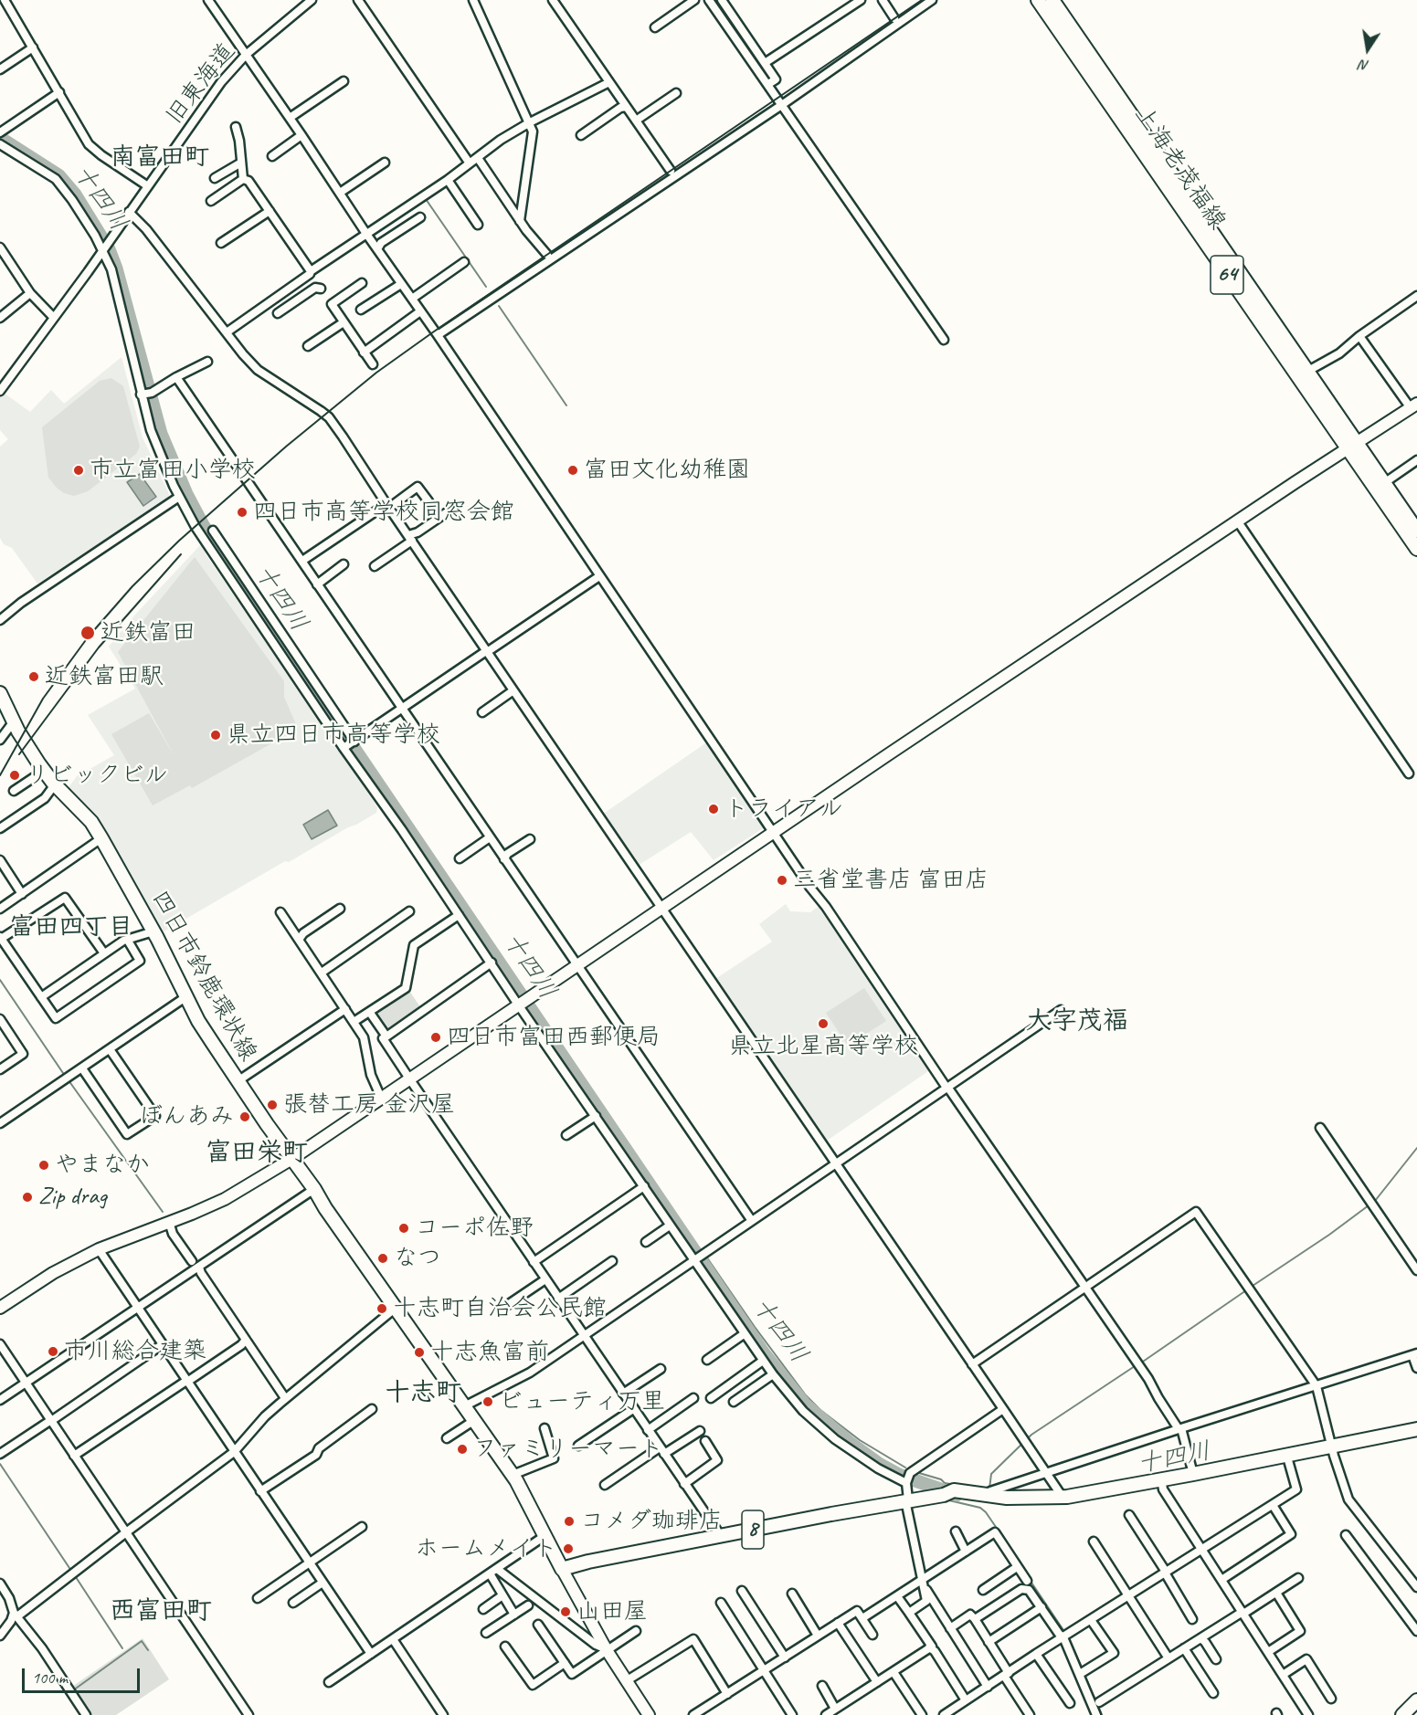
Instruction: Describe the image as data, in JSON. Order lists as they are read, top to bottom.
{
  "streets": {
    "main road": [
      "上海老茂福線",
      "64",
      "四日市鈴鹿環状線",
      "8"
    ],
    "street": ["旧東海道"]
  },
  "crossings": [
    ["四日市鈴鹿環状線", "8"]
  ],
  "districts": [
    "南富田町",
    "富田四丁目",
    "大字茂福",
    "富田栄町",
    "十志町",
    "西富田町"
  ],
  "water": ["十四川"],
  "places": [
    "市立富田小学校",
    "富田文化幼稚園",
    "四日市高等学校同窓会館",
    "近鉄富田",
    "近鉄富田駅",
    "県立四日市高等学校",
    "リビックビル",
    "トライアル",
    "三省堂書店 富田店",
    "県立北星高等学校",
    "四日市富田西郵便局",
    "張替工房 金沢屋",
    "ぼんあみ",
    "やまなか",
    "Zip drag",
    "コーポ佐野",
    "なつ",
    "十志町自治会公民館",
    "市川総合建築",
    "十志魚富前",
    "ビューティ万里",
    "ファミリーマート",
    "コメダ珈琲店",
    "ホームメイト",
    "山田屋"
  ],
  "scale_bar": "100 m",
  "north": "bottom"
}
